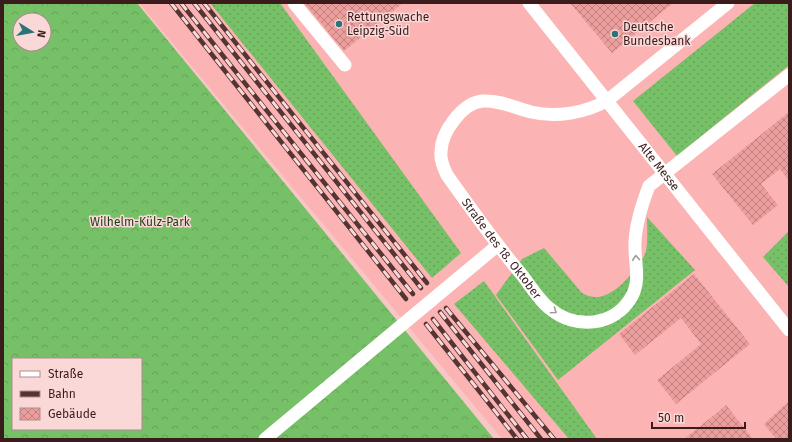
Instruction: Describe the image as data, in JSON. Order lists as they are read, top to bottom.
{
  "streets": {
    "street": ["Alte Messe", "Straße des 18. Oktober"]
  },
  "crossings": [
    ["Alte Messe", "Straße des 18. Oktober"]
  ],
  "parks": ["Wilhelm-Külz-Park"],
  "places": ["Rettungswache Leipzig-Süd", "Deutsche Bundesbank"],
  "legend": ["Straße", "Bahn", "Gebäude"],
  "scale_bar": "50 m",
  "north": "right"
}
